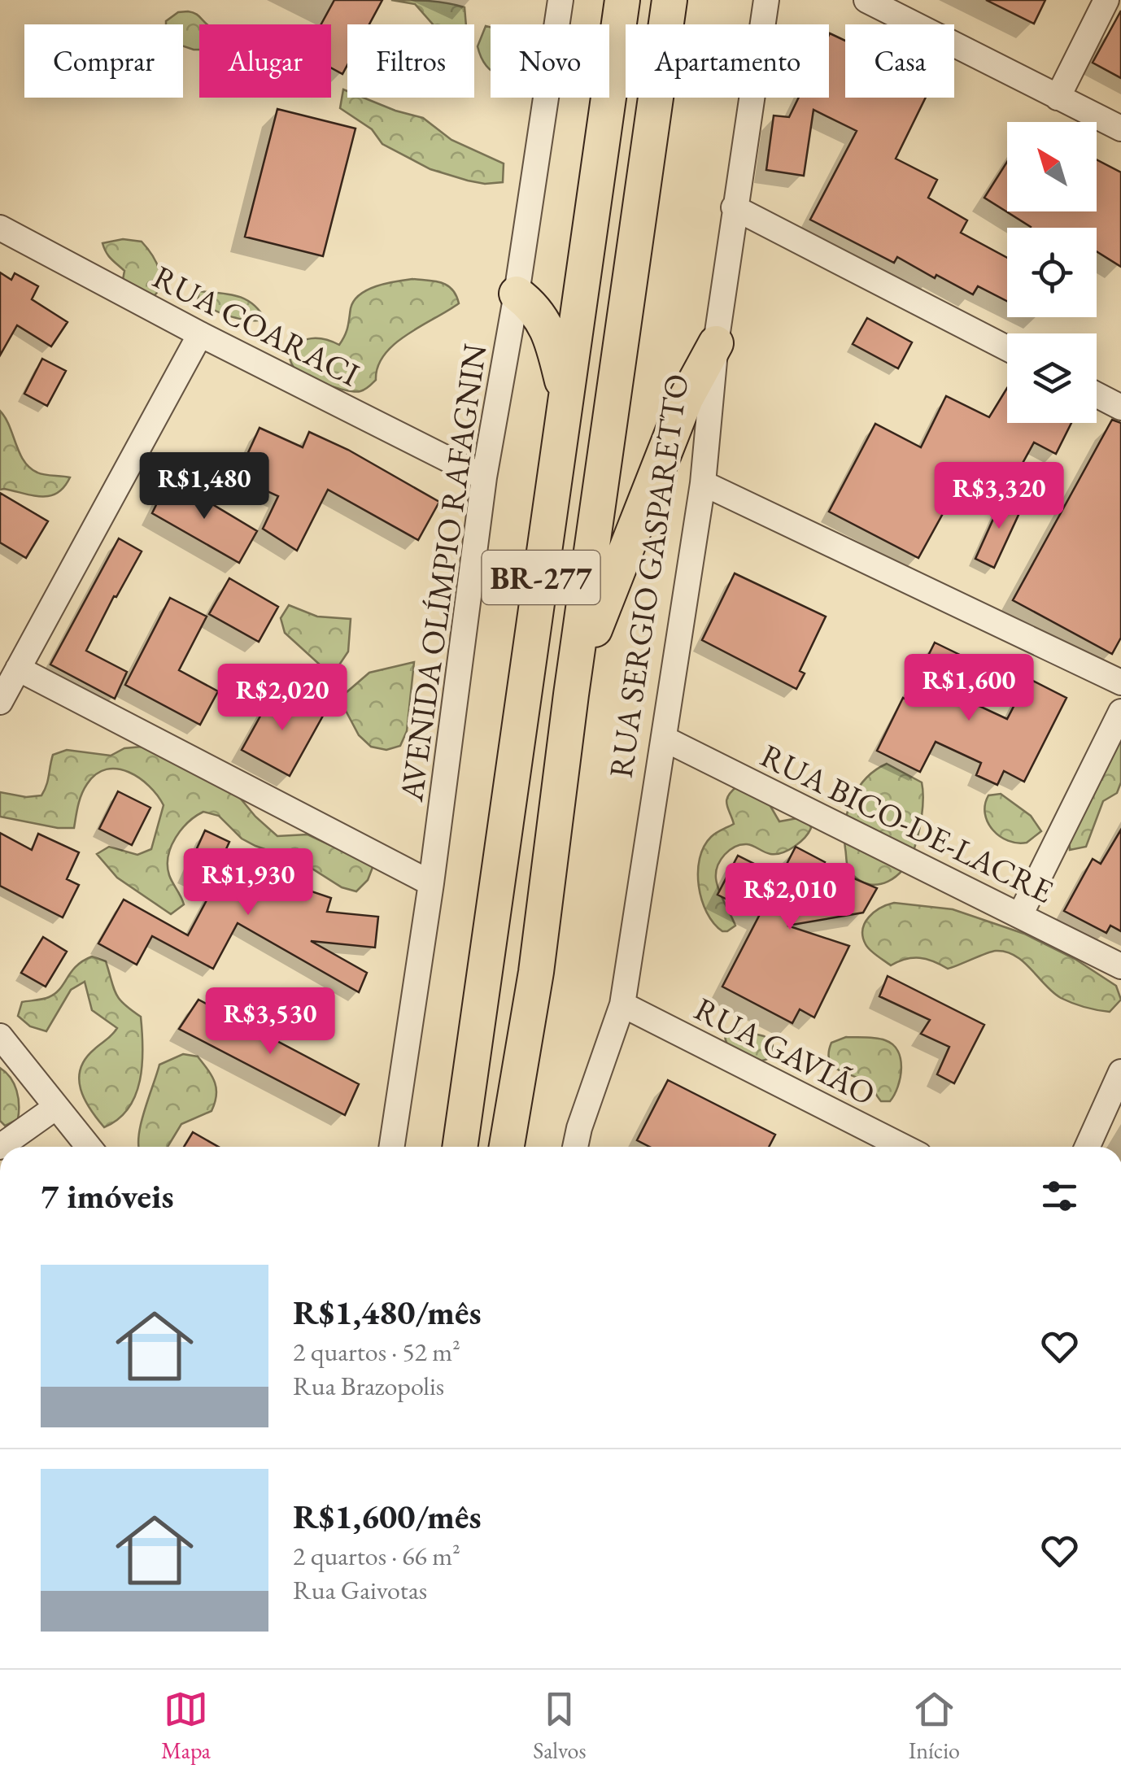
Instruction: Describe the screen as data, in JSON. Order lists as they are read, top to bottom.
{
  "streets": {
    "highway": ["BR-277"],
    "street": [
      "RUA COARACI",
      "AVENIDA OLÍMPIO RAFAGNIN",
      "RUA SERGIO GASPARETTO",
      "RUA BICO-DE-LACRE",
      "RUA GAVIÃO"
    ]
  },
  "crossings": [
    ["RUA COARACI", "AVENIDA OLÍMPIO RAFAGNIN"],
    ["RUA SERGIO GASPARETTO", "RUA BICO-DE-LACRE"],
    ["RUA SERGIO GASPARETTO", "RUA GAVIÃO"]
  ],
  "north": "top left",
  "page": {
    "chip": [
      "Comprar",
      "Alugar",
      "Filtros",
      "Novo",
      "Apartamento",
      "Casa"
    ],
    "price": [
      "R$1,480",
      "R$3,320",
      "R$1,600",
      "R$2,020",
      "R$1,930",
      "R$2,010",
      "R$3,530"
    ],
    "heading": "7 imóveis",
    "list": [
      {
        "name": "R$1,480/mês",
        "note": "2 quartos · 52 m² · Rua Brazopolis"
      },
      {
        "name": "R$1,600/mês",
        "note": "2 quartos · 66 m² · Rua Gaivotas"
      }
    ],
    "tabs": ["Mapa", "Salvos", "Início"]
  }
}
